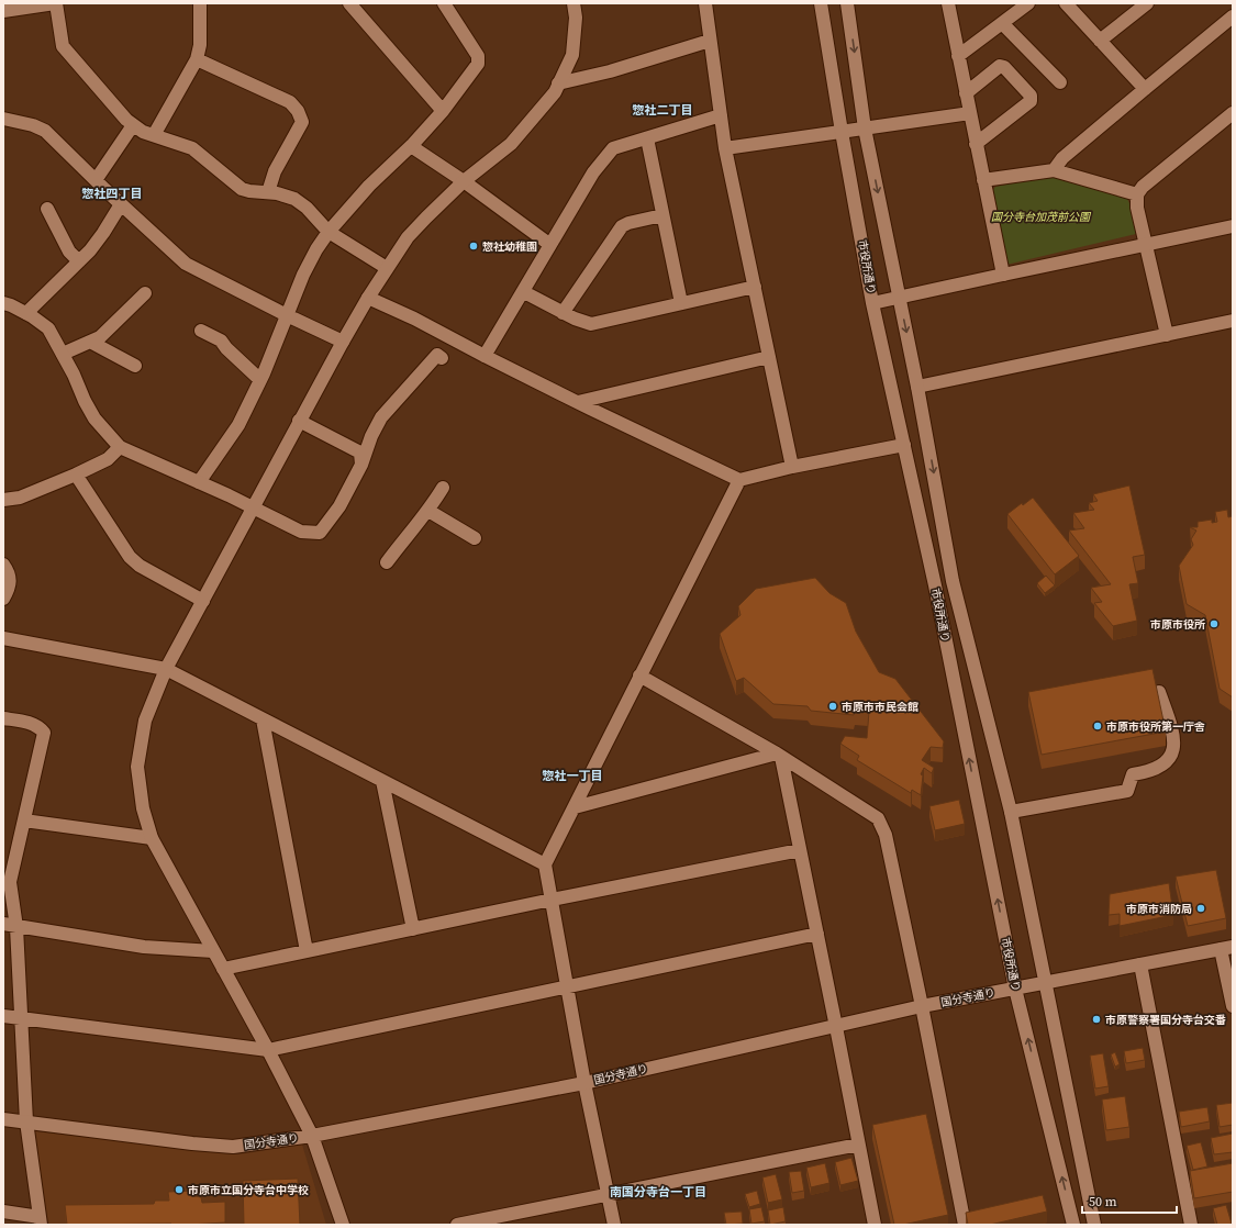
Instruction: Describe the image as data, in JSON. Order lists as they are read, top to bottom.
{
  "streets": {
    "street": ["市役所通り", "国分寺通り"]
  },
  "crossings": [
    ["市役所通り", "国分寺通り"]
  ],
  "districts": [
    "惣社二丁目",
    "惣社四丁目",
    "惣社一丁目",
    "南国分寺台一丁目"
  ],
  "parks": ["国分寺台加茂前公園"],
  "places": [
    "惣社幼稚園",
    "市原市役所",
    "市原市市民会館",
    "市原市役所第一庁舎",
    "市原市消防局",
    "市原警察署国分寺台交番",
    "市原市立国分寺台中学校"
  ],
  "scale_bar": "50 m"
}
